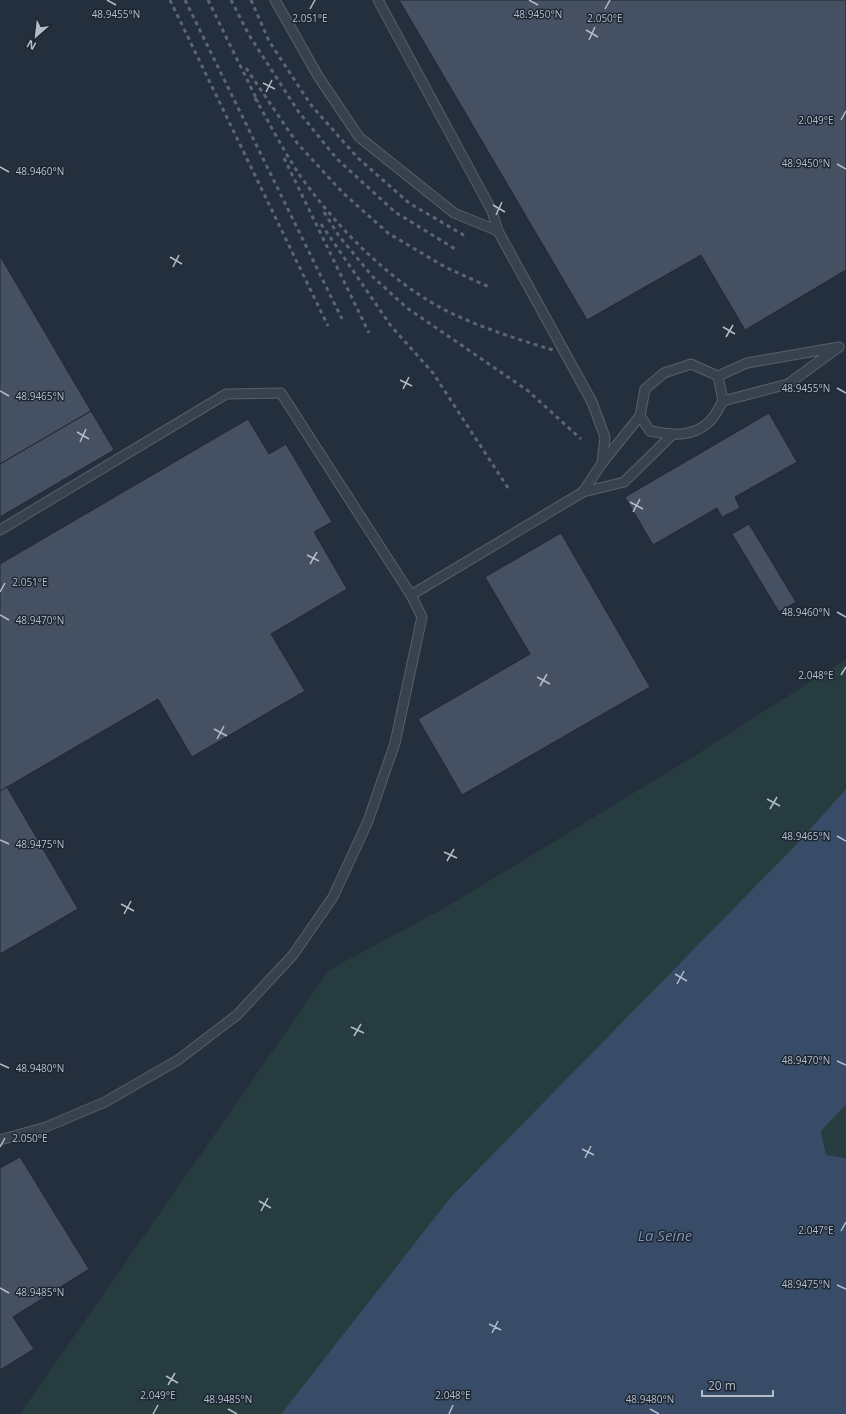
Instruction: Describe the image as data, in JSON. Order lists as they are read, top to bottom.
{
  "water": ["La Seine"],
  "scale_bar": "20 m",
  "north": "bottom left",
  "coordinates": [
    "48.9455°N",
    "48.9450°N",
    "2.051°E",
    "2.050°E",
    "2.049°E",
    "48.9460°N",
    "48.9465°N",
    "48.9470°N",
    "2.048°E",
    "48.9475°N",
    "48.9480°N",
    "2.047°E",
    "48.9485°N"
  ]
}
